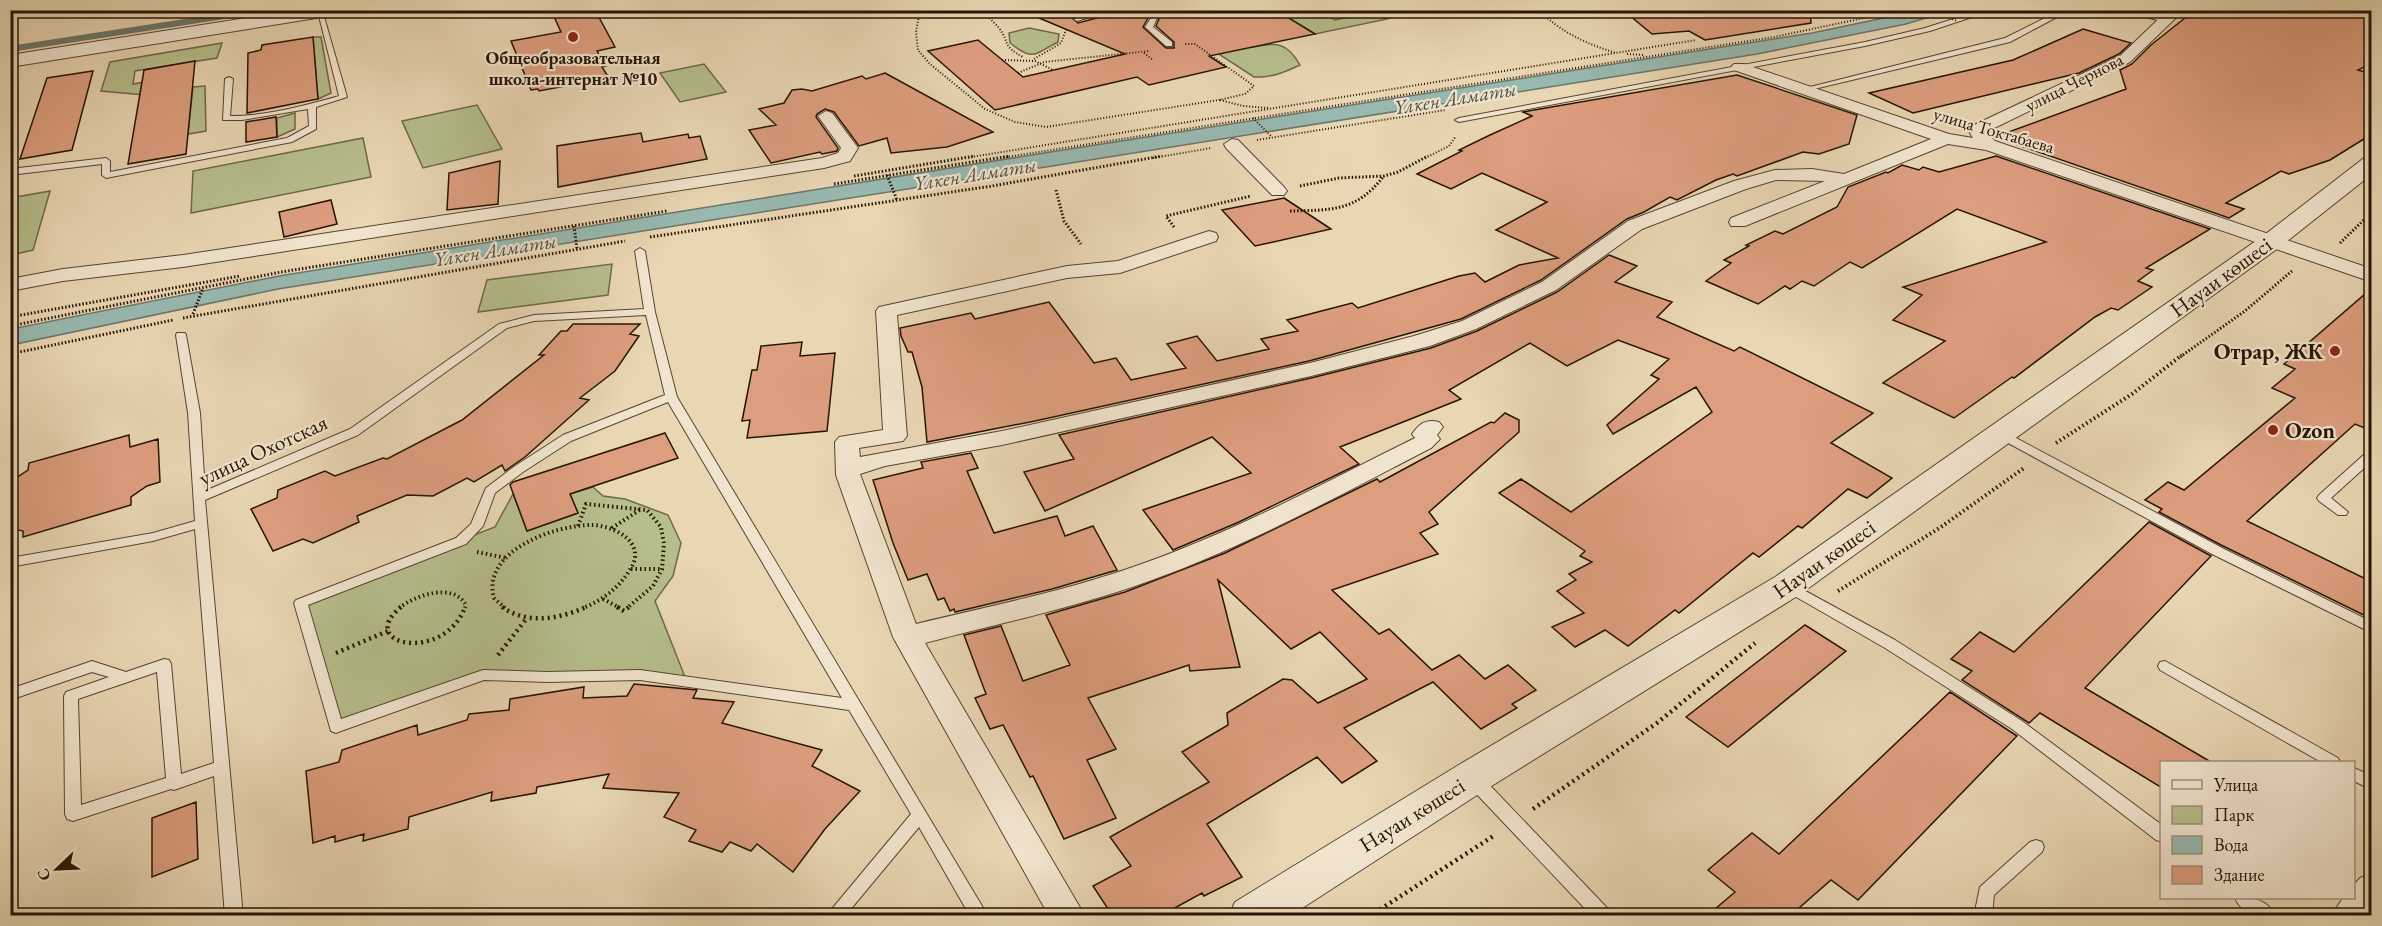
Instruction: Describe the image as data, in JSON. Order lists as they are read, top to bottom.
{
  "streets": {
    "street": ["улица Чернова", "улица Токтабаева", "Науаи көшесі"],
    "lane": ["улица Охотская"]
  },
  "crossings": [
    ["улица Чернова", "улица Токтабаева"],
    ["улица Токтабаева", "Науаи көшесі"]
  ],
  "water": ["Үлкен Алматы"],
  "places": ["Общеобразовательная школа-интернат №10", "Отрар, ЖК", "Ozon"],
  "legend": [
    "Улица",
    "Парк",
    "Вода",
    "Здание"
  ],
  "north": "bottom left"
}
